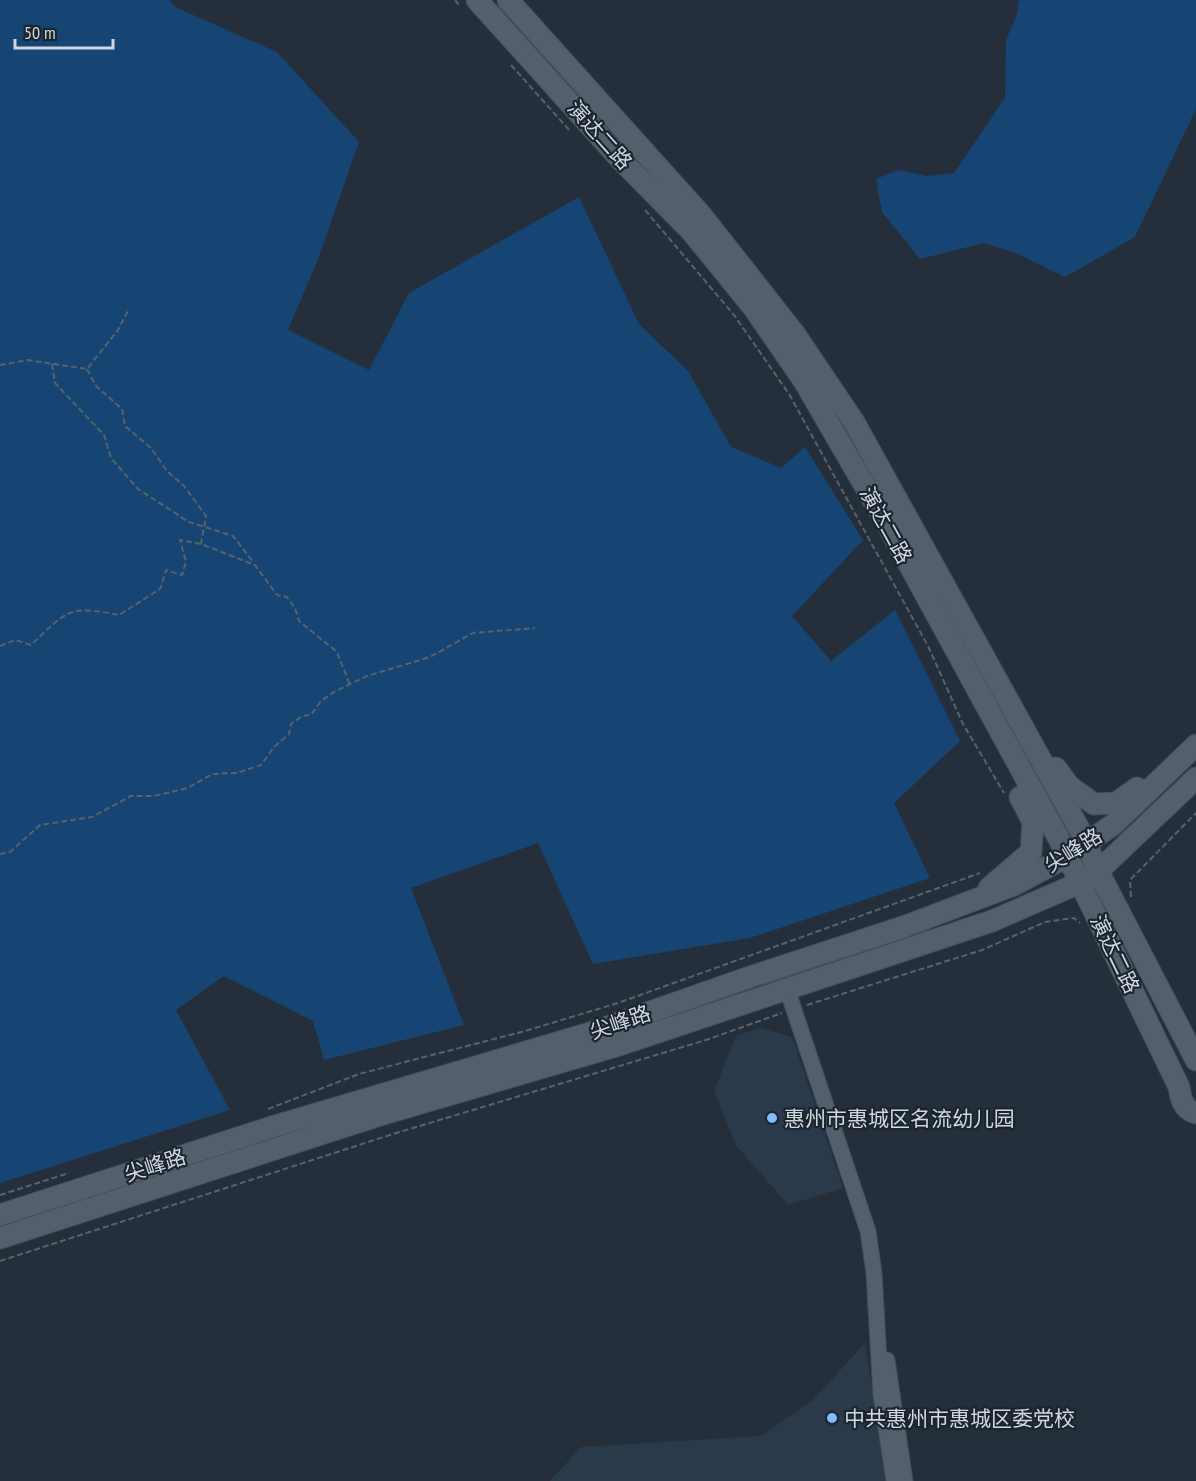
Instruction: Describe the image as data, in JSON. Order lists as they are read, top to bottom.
{
  "streets": {
    "main road": ["演达二路", "尖峰路"]
  },
  "crossings": [
    ["演达二路", "尖峰路"]
  ],
  "places": ["惠州市惠城区名流幼儿园", "中共惠州市惠城区委党校"],
  "scale_bar": "50 m"
}
